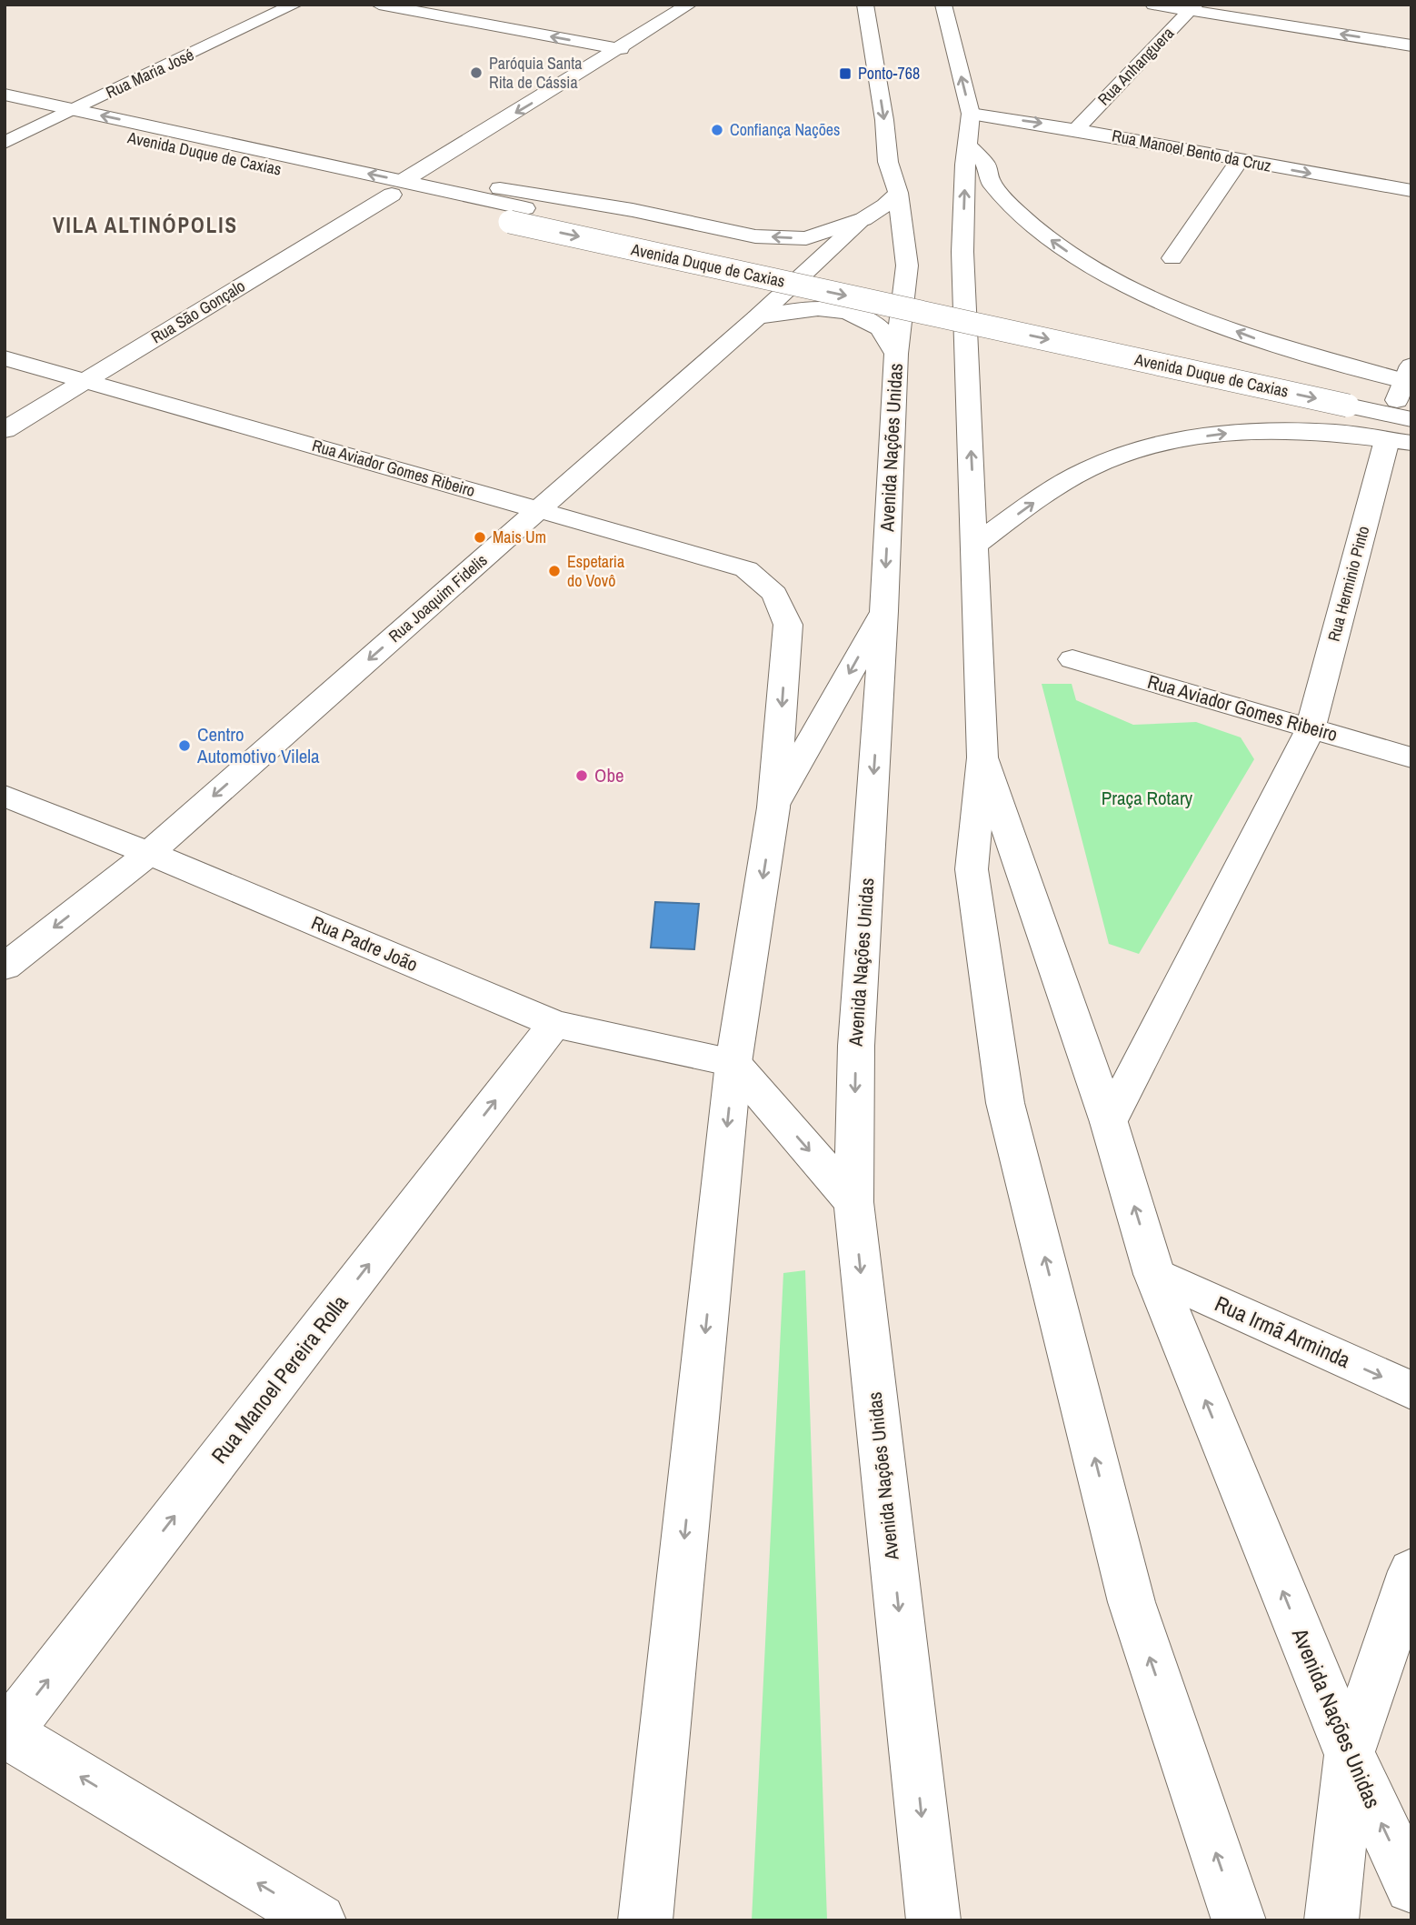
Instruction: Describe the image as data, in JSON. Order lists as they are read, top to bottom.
{
  "streets": {
    "street": [
      "Rua Anhanguera",
      "Rua Maria José",
      "Rua Manoel Bento da Cruz",
      "Avenida Duque de Caxias",
      "Rua São Gonçalo",
      "Avenida Nações Unidas",
      "Rua Aviador Gomes Ribeiro",
      "Rua Herminio Pinto",
      "Rua Joaquim Fidelis",
      "Rua Padre João",
      "Rua Irmã Arminda",
      "Rua Manoel Pereira Rolla"
    ]
  },
  "crossings": [
    ["Rua Anhanguera", "Rua Manoel Bento da Cruz"],
    ["Rua Maria José", "Avenida Duque de Caxias"],
    ["Rua Manoel Bento da Cruz", "Avenida Nações Unidas"],
    ["Avenida Duque de Caxias", "Rua São Gonçalo"],
    ["Rua São Gonçalo", "Rua Aviador Gomes Ribeiro"],
    ["Avenida Nações Unidas", "Rua Irmã Arminda"],
    ["Rua Aviador Gomes Ribeiro", "Rua Herminio Pinto"],
    ["Rua Aviador Gomes Ribeiro", "Rua Joaquim Fidelis"],
    ["Rua Joaquim Fidelis", "Rua Padre João"],
    ["Rua Padre João", "Rua Manoel Pereira Rolla"]
  ],
  "one_way": ["Rua Joaquim Fidelis", "Rua Irmã Arminda", "Rua Manoel Pereira Rolla"],
  "districts": ["VILA ALTINÓPOLIS"],
  "parks": ["Praça Rotary"],
  "places": {
    "other": [
      "Paróquia Santa Rita de Cássia",
      "Confiança Nações",
      "Mais Um",
      "Espetaria do Vovô",
      "Centro Automotivo Vilela",
      "Obe"
    ],
    "transit": ["Ponto-768"]
  }
}
